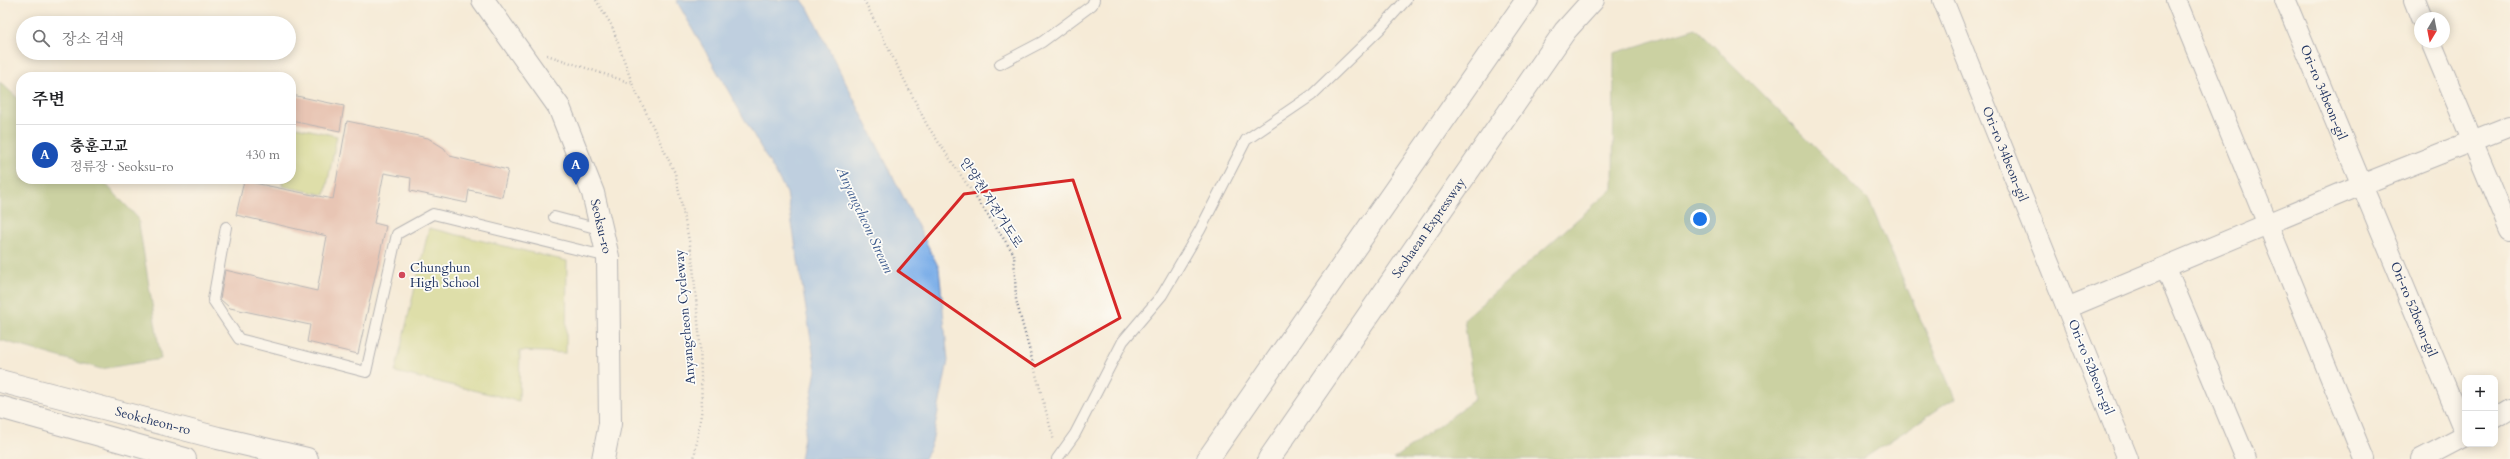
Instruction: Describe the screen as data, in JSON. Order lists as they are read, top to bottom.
{
  "streets": {
    "main road": ["Seoksu-ro", "Seohaean Expressway", "Seokcheon-ro"],
    "street": ["Ori-ro 34beon-gil", "Ori-ro 52beon-gil"],
    "path": ["안양천 자전거도로", "Anyangcheon Cycleway"]
  },
  "crossings": [
    ["Ori-ro 34beon-gil", "Ori-ro 52beon-gil"]
  ],
  "water": ["Anyangcheon Stream"],
  "places": ["Chunghun High School"],
  "north": "bottom",
  "page": {
    "search": "장소 검색",
    "heading": "주변",
    "list": [
      {
        "mark": "A",
        "name": "충훈고교",
        "note": "정류장 · Seoksu-ro",
        "value": "430 m"
      }
    ],
    "pins": "A",
    "map_buttons": ["+", "−"]
  }
}
